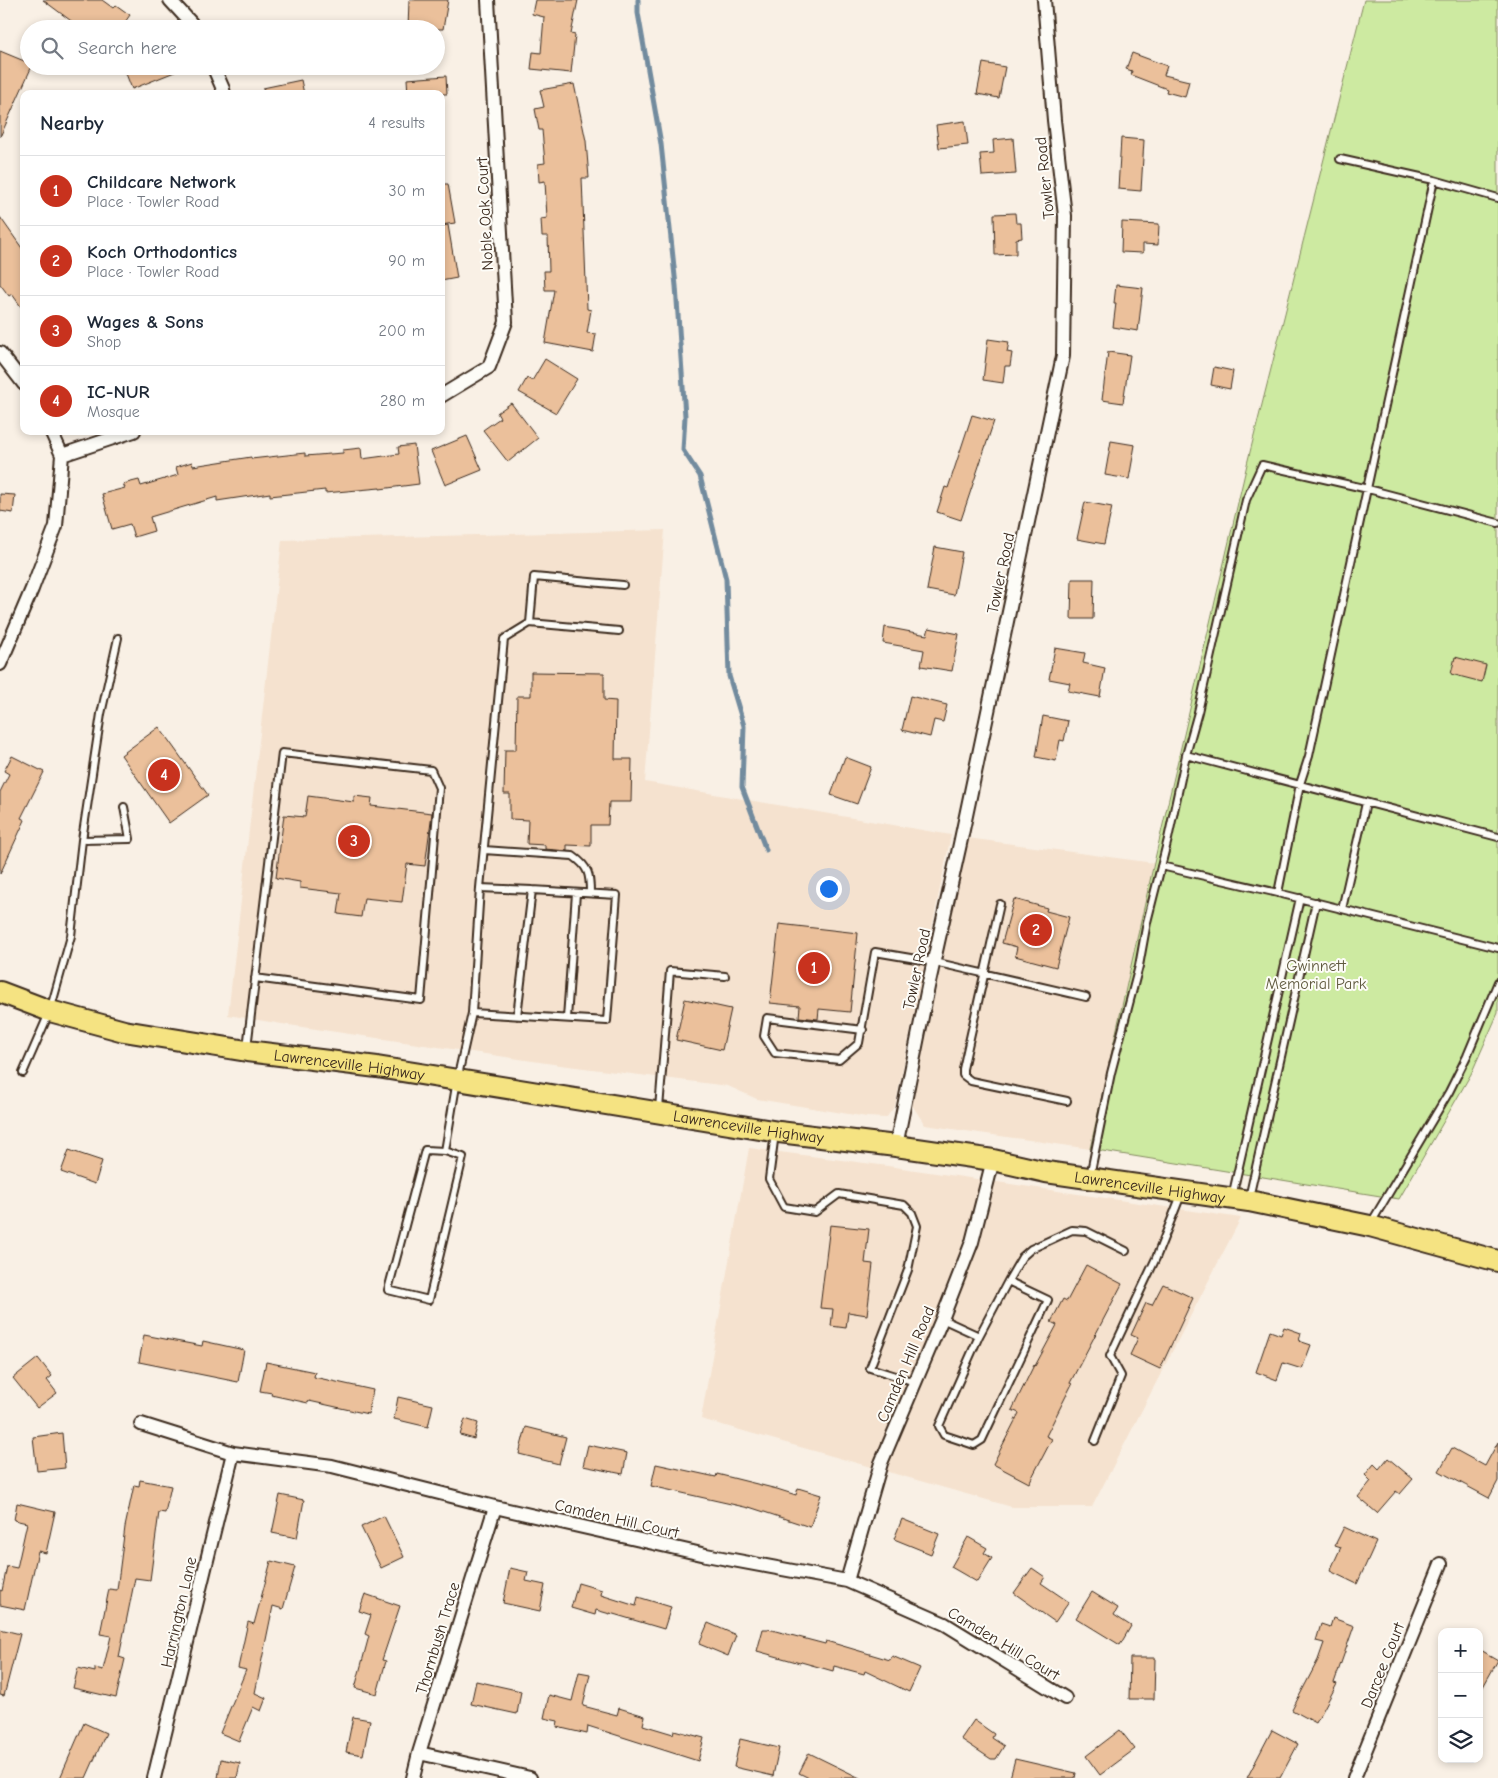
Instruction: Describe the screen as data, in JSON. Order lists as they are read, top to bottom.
{
  "streets": {
    "main road": ["Lawrenceville Highway"],
    "street": [
      "Towler Road",
      "Noble Oak Court",
      "Camden Hill Road",
      "Camden Hill Court",
      "Harrington Lane",
      "Thornbush Trace",
      "Darcee Court"
    ]
  },
  "crossings": [
    ["Towler Road", "Lawrenceville Highway"],
    ["Lawrenceville Highway", "Camden Hill Road"],
    ["Camden Hill Road", "Camden Hill Court"],
    ["Camden Hill Court", "Harrington Lane"],
    ["Camden Hill Court", "Thornbush Trace"]
  ],
  "parks": ["Gwinnett Memorial Park"],
  "page": {
    "search": "Search here",
    "heading": ["Nearby", "4 results"],
    "list": [
      {
        "mark": "1",
        "name": "Childcare Network",
        "note": "Place · Towler Road",
        "value": "30 m"
      },
      {
        "mark": "2",
        "name": "Koch Orthodontics",
        "note": "Place · Towler Road",
        "value": "90 m"
      },
      {
        "mark": "3",
        "name": "Wages & Sons",
        "note": "Shop",
        "value": "200 m"
      },
      {
        "mark": "4",
        "name": "IC-NUR",
        "note": "Mosque",
        "value": "280 m"
      }
    ],
    "pins": [
      "4",
      "3",
      "2",
      "1"
    ],
    "map_buttons": ["+", "−"]
  }
}
